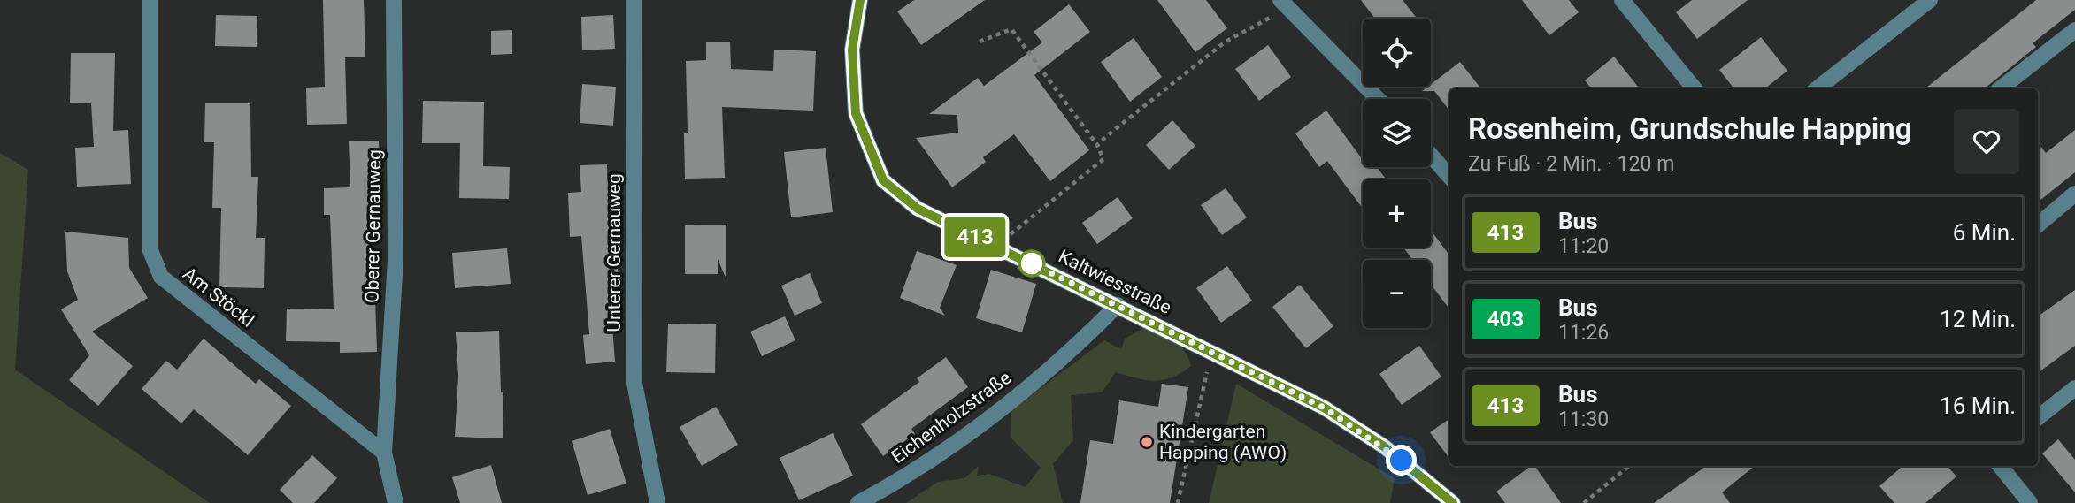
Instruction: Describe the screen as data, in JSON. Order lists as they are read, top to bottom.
{
  "streets": {
    "street": [
      "Oberer Gernauweg",
      "Unterer Gernauweg",
      "Kaltwiesstraße",
      "Am Stöckl",
      "Eichenholzstraße"
    ]
  },
  "crossings": [
    ["Oberer Gernauweg", "Am Stöckl"],
    ["Kaltwiesstraße", "Eichenholzstraße"]
  ],
  "places": ["Kindergarten Happing (AWO)"],
  "lines": ["bus line 413"],
  "page": {
    "on_map": "413",
    "map_buttons": ["+", "−"],
    "heading": ["Rosenheim, Grundschule Happing", "Zu Fuß · 2 Min. · 120 m"],
    "list": [
      {
        "mark": "413",
        "name": "Bus",
        "note": "11:20",
        "value": "6 Min."
      },
      {
        "mark": "403",
        "name": "Bus",
        "note": "11:26",
        "value": "12 Min."
      },
      {
        "mark": "413",
        "name": "Bus",
        "note": "11:30",
        "value": "16 Min."
      }
    ]
  }
}
